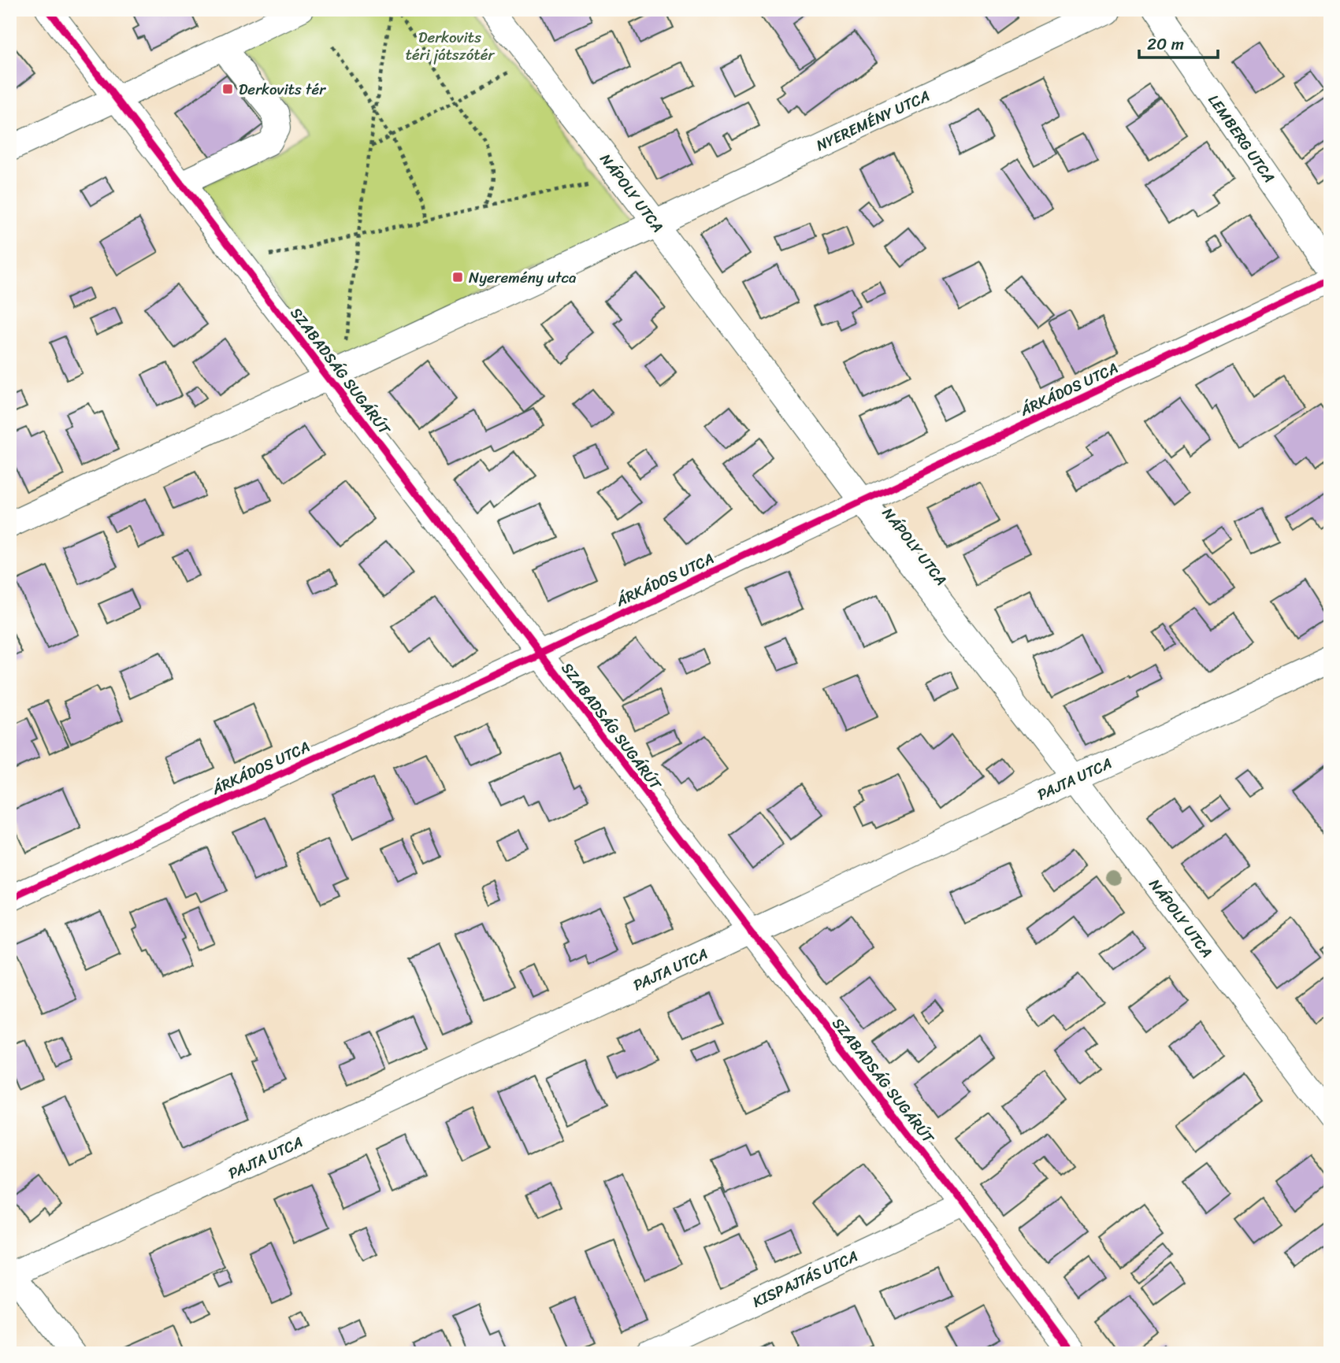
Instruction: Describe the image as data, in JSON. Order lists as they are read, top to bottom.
{
  "streets": {
    "street": [
      "NYEREMÉNY UTCA",
      "LEMBERG UTCA",
      "NÁPOLY UTCA",
      "SZABADSÁG SUGÁRÚT",
      "ÁRKÁDOS UTCA",
      "PAJTA UTCA",
      "KISPAJTÁS UTCA"
    ]
  },
  "crossings": [
    ["NYEREMÉNY UTCA", "NÁPOLY UTCA"],
    ["NYEREMÉNY UTCA", "SZABADSÁG SUGÁRÚT"],
    ["NÁPOLY UTCA", "ÁRKÁDOS UTCA"],
    ["NÁPOLY UTCA", "PAJTA UTCA"],
    ["SZABADSÁG SUGÁRÚT", "ÁRKÁDOS UTCA"],
    ["SZABADSÁG SUGÁRÚT", "PAJTA UTCA"],
    ["SZABADSÁG SUGÁRÚT", "KISPAJTÁS UTCA"]
  ],
  "parks": ["Derkovits téri játszótér"],
  "places": {
    "transit": ["Derkovits tér", "Nyeremény utca"]
  },
  "scale_bar": "20 m"
}
